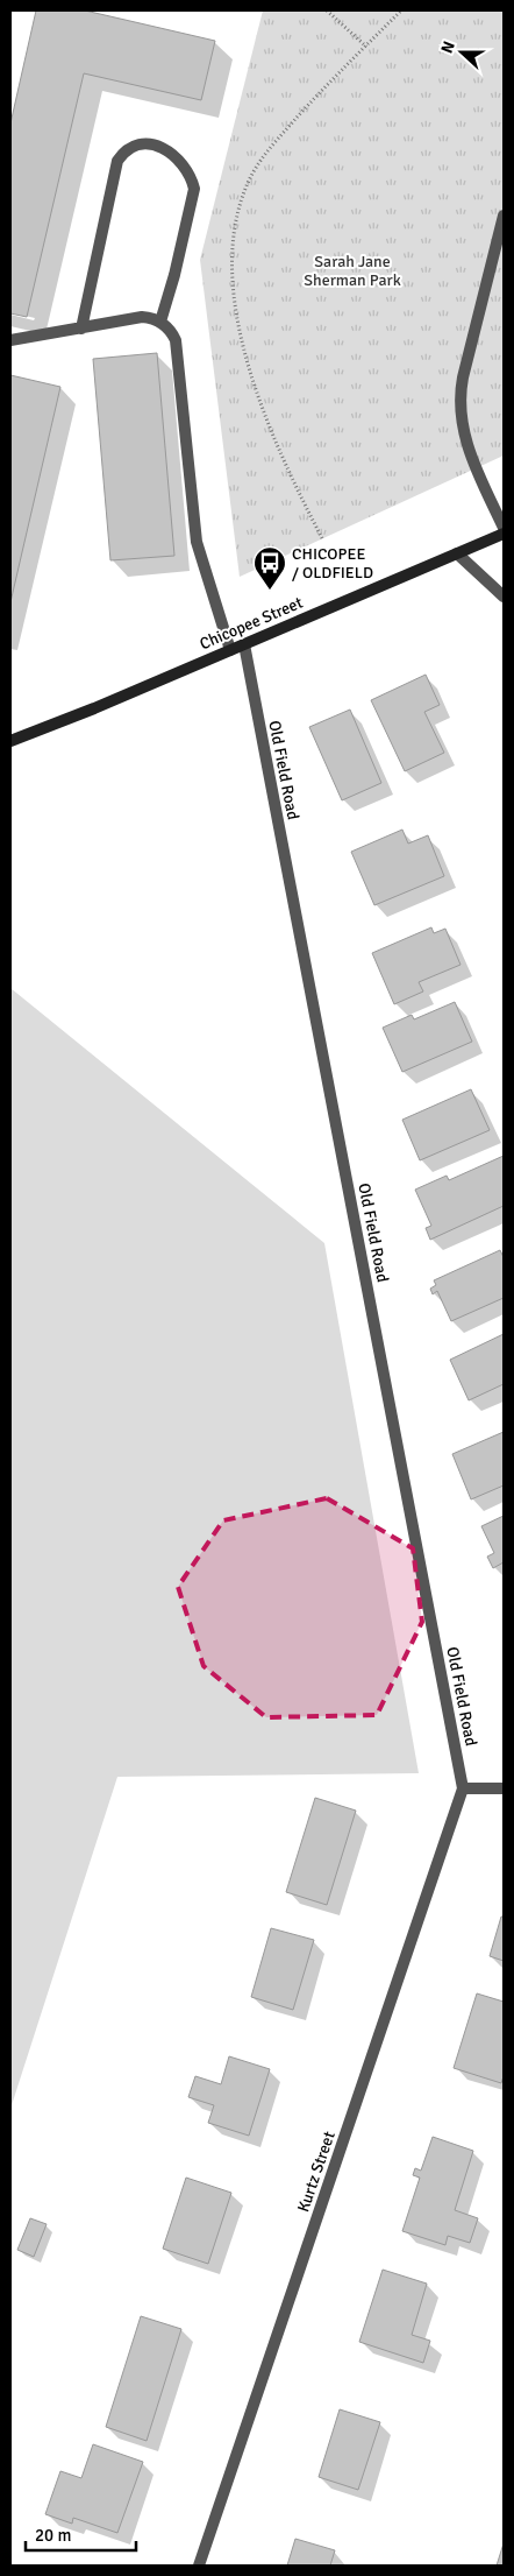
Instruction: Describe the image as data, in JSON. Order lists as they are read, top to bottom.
{
  "streets": {
    "main road": ["Chicopee Street"],
    "street": ["Old Field Road", "Kurtz Street"]
  },
  "crossings": [
    ["Chicopee Street", "Old Field Road"],
    ["Old Field Road", "Kurtz Street"]
  ],
  "parks": ["Sarah Jane Sherman Park"],
  "places": {
    "bus stop": ["CHICOPEE / OLDFIELD"]
  },
  "scale_bar": "20 m",
  "north": "left"
}
